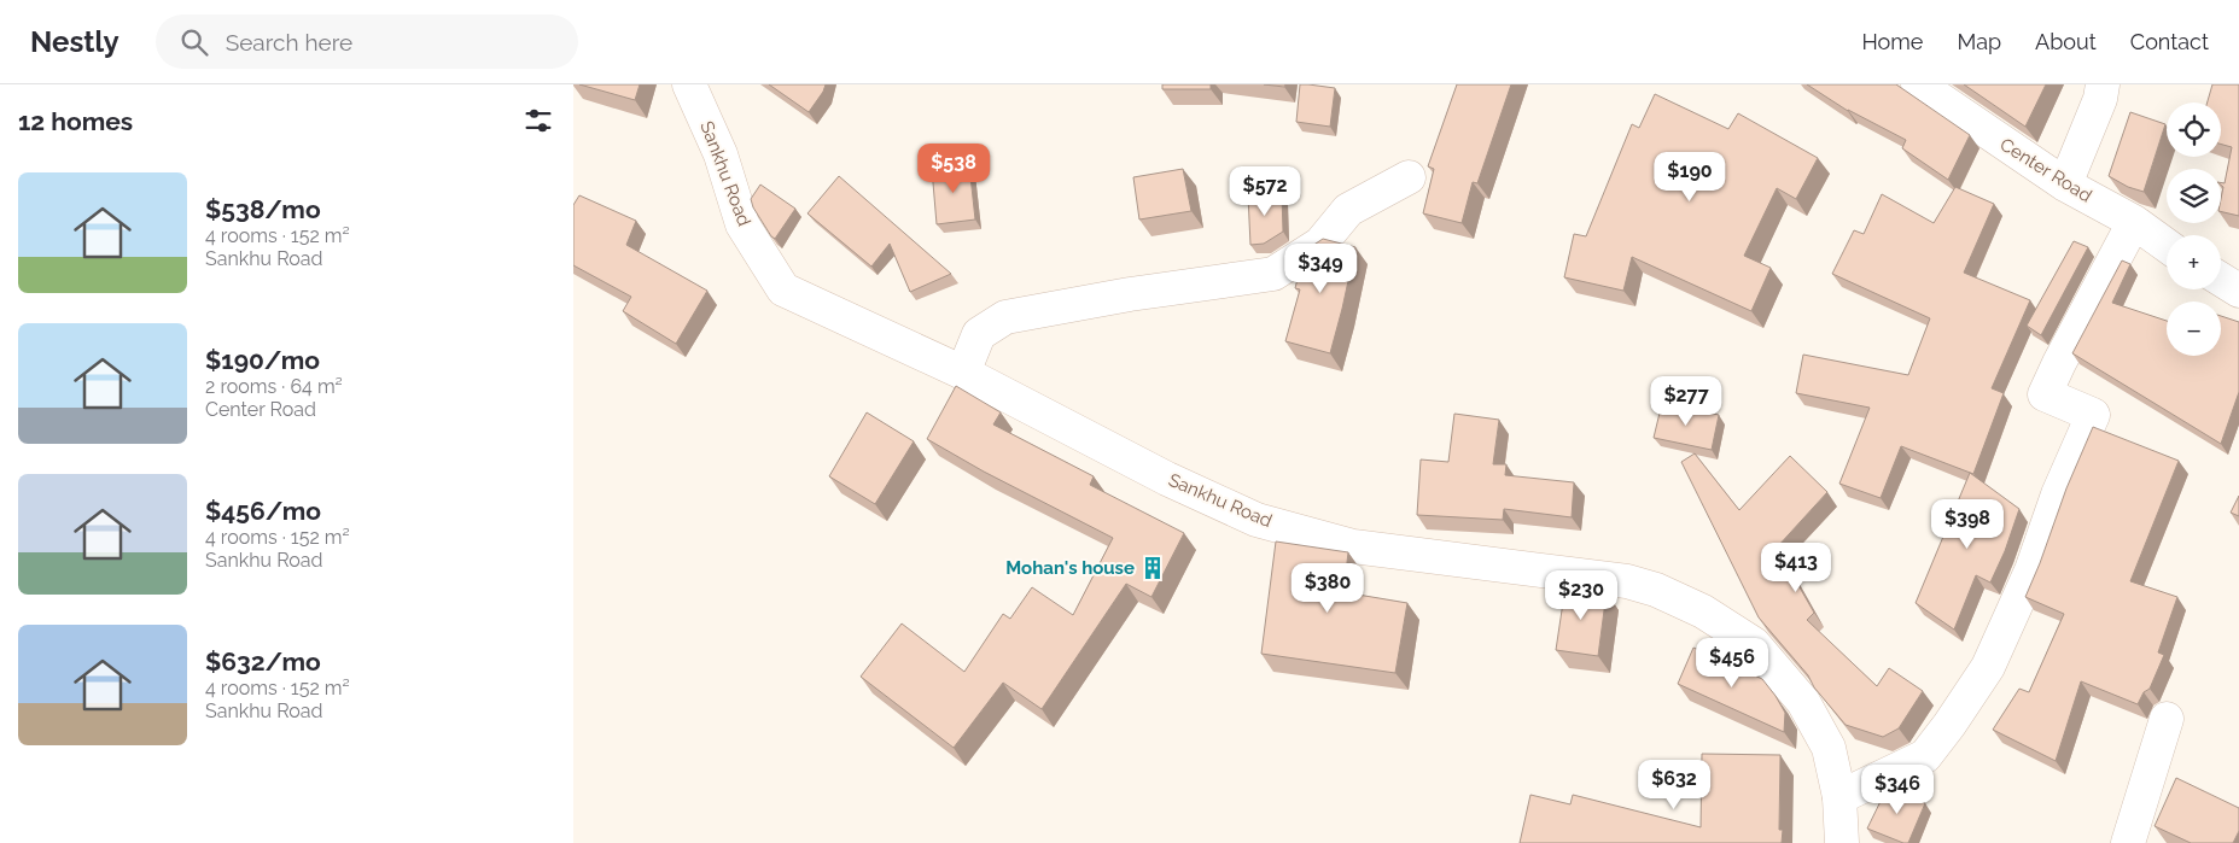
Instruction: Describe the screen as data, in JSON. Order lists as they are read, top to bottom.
{
  "streets": {
    "street": ["Center Road", "Sankhu Road"]
  },
  "places": {
    "building": ["Mohan's house"]
  },
  "page": {
    "header": "Nestly",
    "search": "Search here",
    "nav": [
      "Home",
      "Map",
      "About",
      "Contact"
    ],
    "heading": "12 homes",
    "map_buttons": ["+", "−"],
    "price": [
      "$538",
      "$190",
      "$572",
      "$349",
      "$277",
      "$398",
      "$413",
      "$380",
      "$230",
      "$456",
      "$632",
      "$346"
    ],
    "list": [
      {
        "name": "$538/mo",
        "note": "4 rooms · 152 m² · Sankhu Road"
      },
      {
        "name": "$190/mo",
        "note": "2 rooms · 64 m² · Center Road"
      },
      {
        "name": "$456/mo",
        "note": "4 rooms · 152 m² · Sankhu Road"
      },
      {
        "name": "$632/mo",
        "note": "4 rooms · 152 m² · Sankhu Road"
      }
    ]
  }
}
